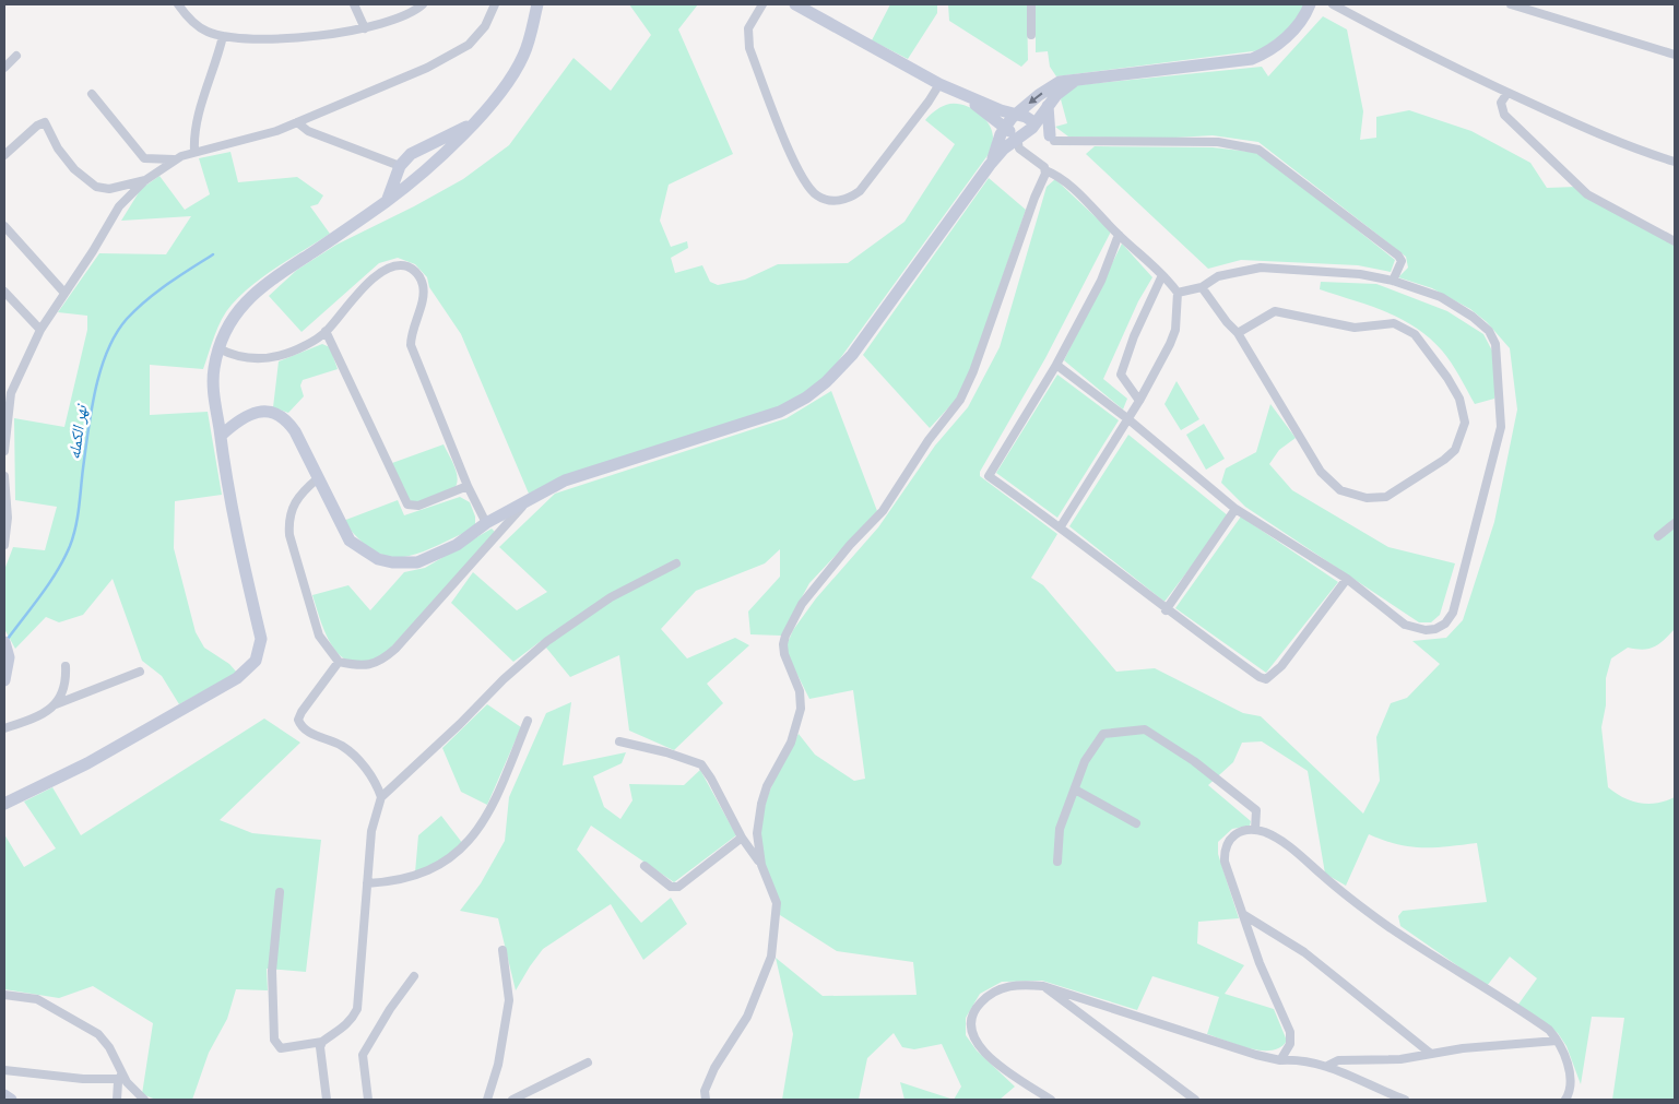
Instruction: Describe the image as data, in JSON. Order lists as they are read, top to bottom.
{
  "water": ["نهر الكمله"]
}
